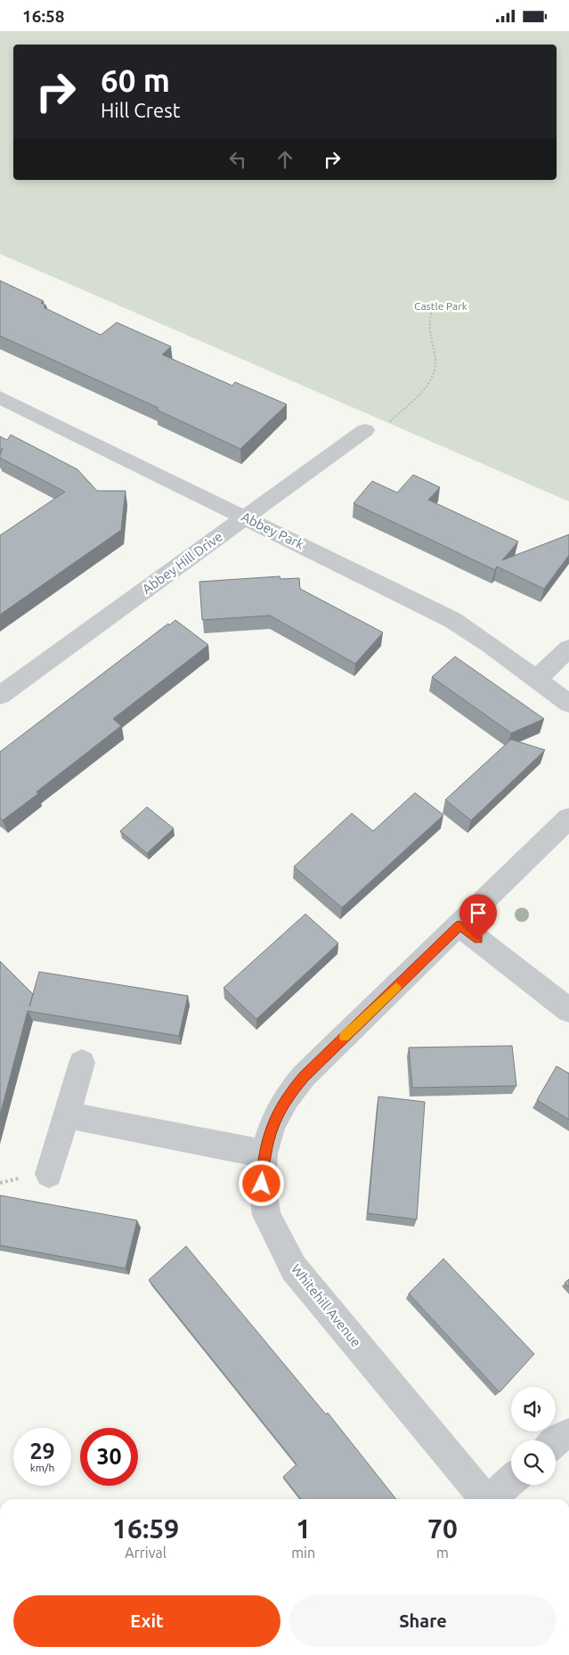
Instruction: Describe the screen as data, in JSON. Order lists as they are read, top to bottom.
{
  "streets": {
    "street": ["Abbey Park", "Abbey Hill Drive", "Whitehill Avenue"]
  },
  "crossings": [
    ["Abbey Park", "Abbey Hill Drive"]
  ],
  "parks": ["Castle Park"],
  "page": {
    "status": "16:58",
    "turn": ["60 m", "Hill Crest"],
    "speed": "29 km/h",
    "limit": "30",
    "eta": [
      "16:59",
      "Arrival",
      "1",
      "min",
      "70",
      "m"
    ],
    "buttons": ["Exit", "Share"]
  }
}
